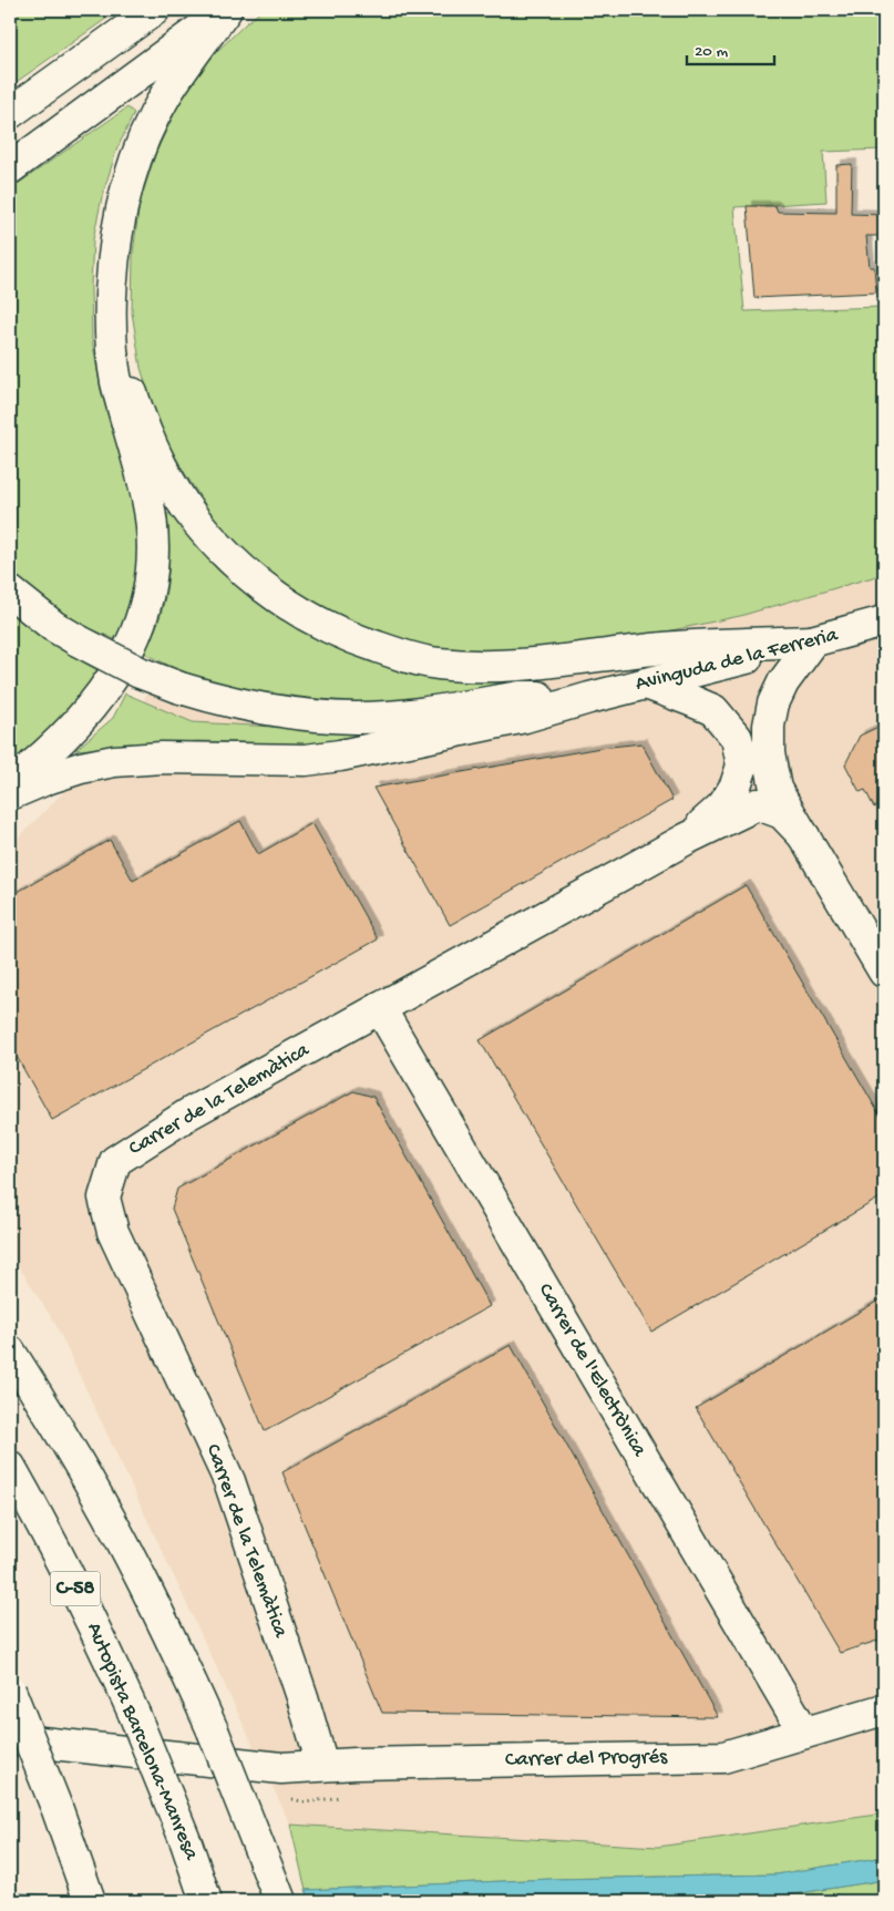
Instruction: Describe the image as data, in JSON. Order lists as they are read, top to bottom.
{
  "streets": {
    "main road": [
      "Avinguda de la Ferreria",
      "Carrer de la Telemàtica",
      "Carrer de l'Electrònica",
      "C-58",
      "Autopista Barcelona-Manresa",
      "Carrer del Progrés"
    ]
  },
  "crossings": [
    ["Carrer de la Telemàtica", "Carrer de l'Electrònica"],
    ["Carrer de la Telemàtica", "Carrer del Progrés"],
    ["Carrer de l'Electrònica", "Carrer del Progrés"]
  ],
  "scale_bar": "20 m"
}
